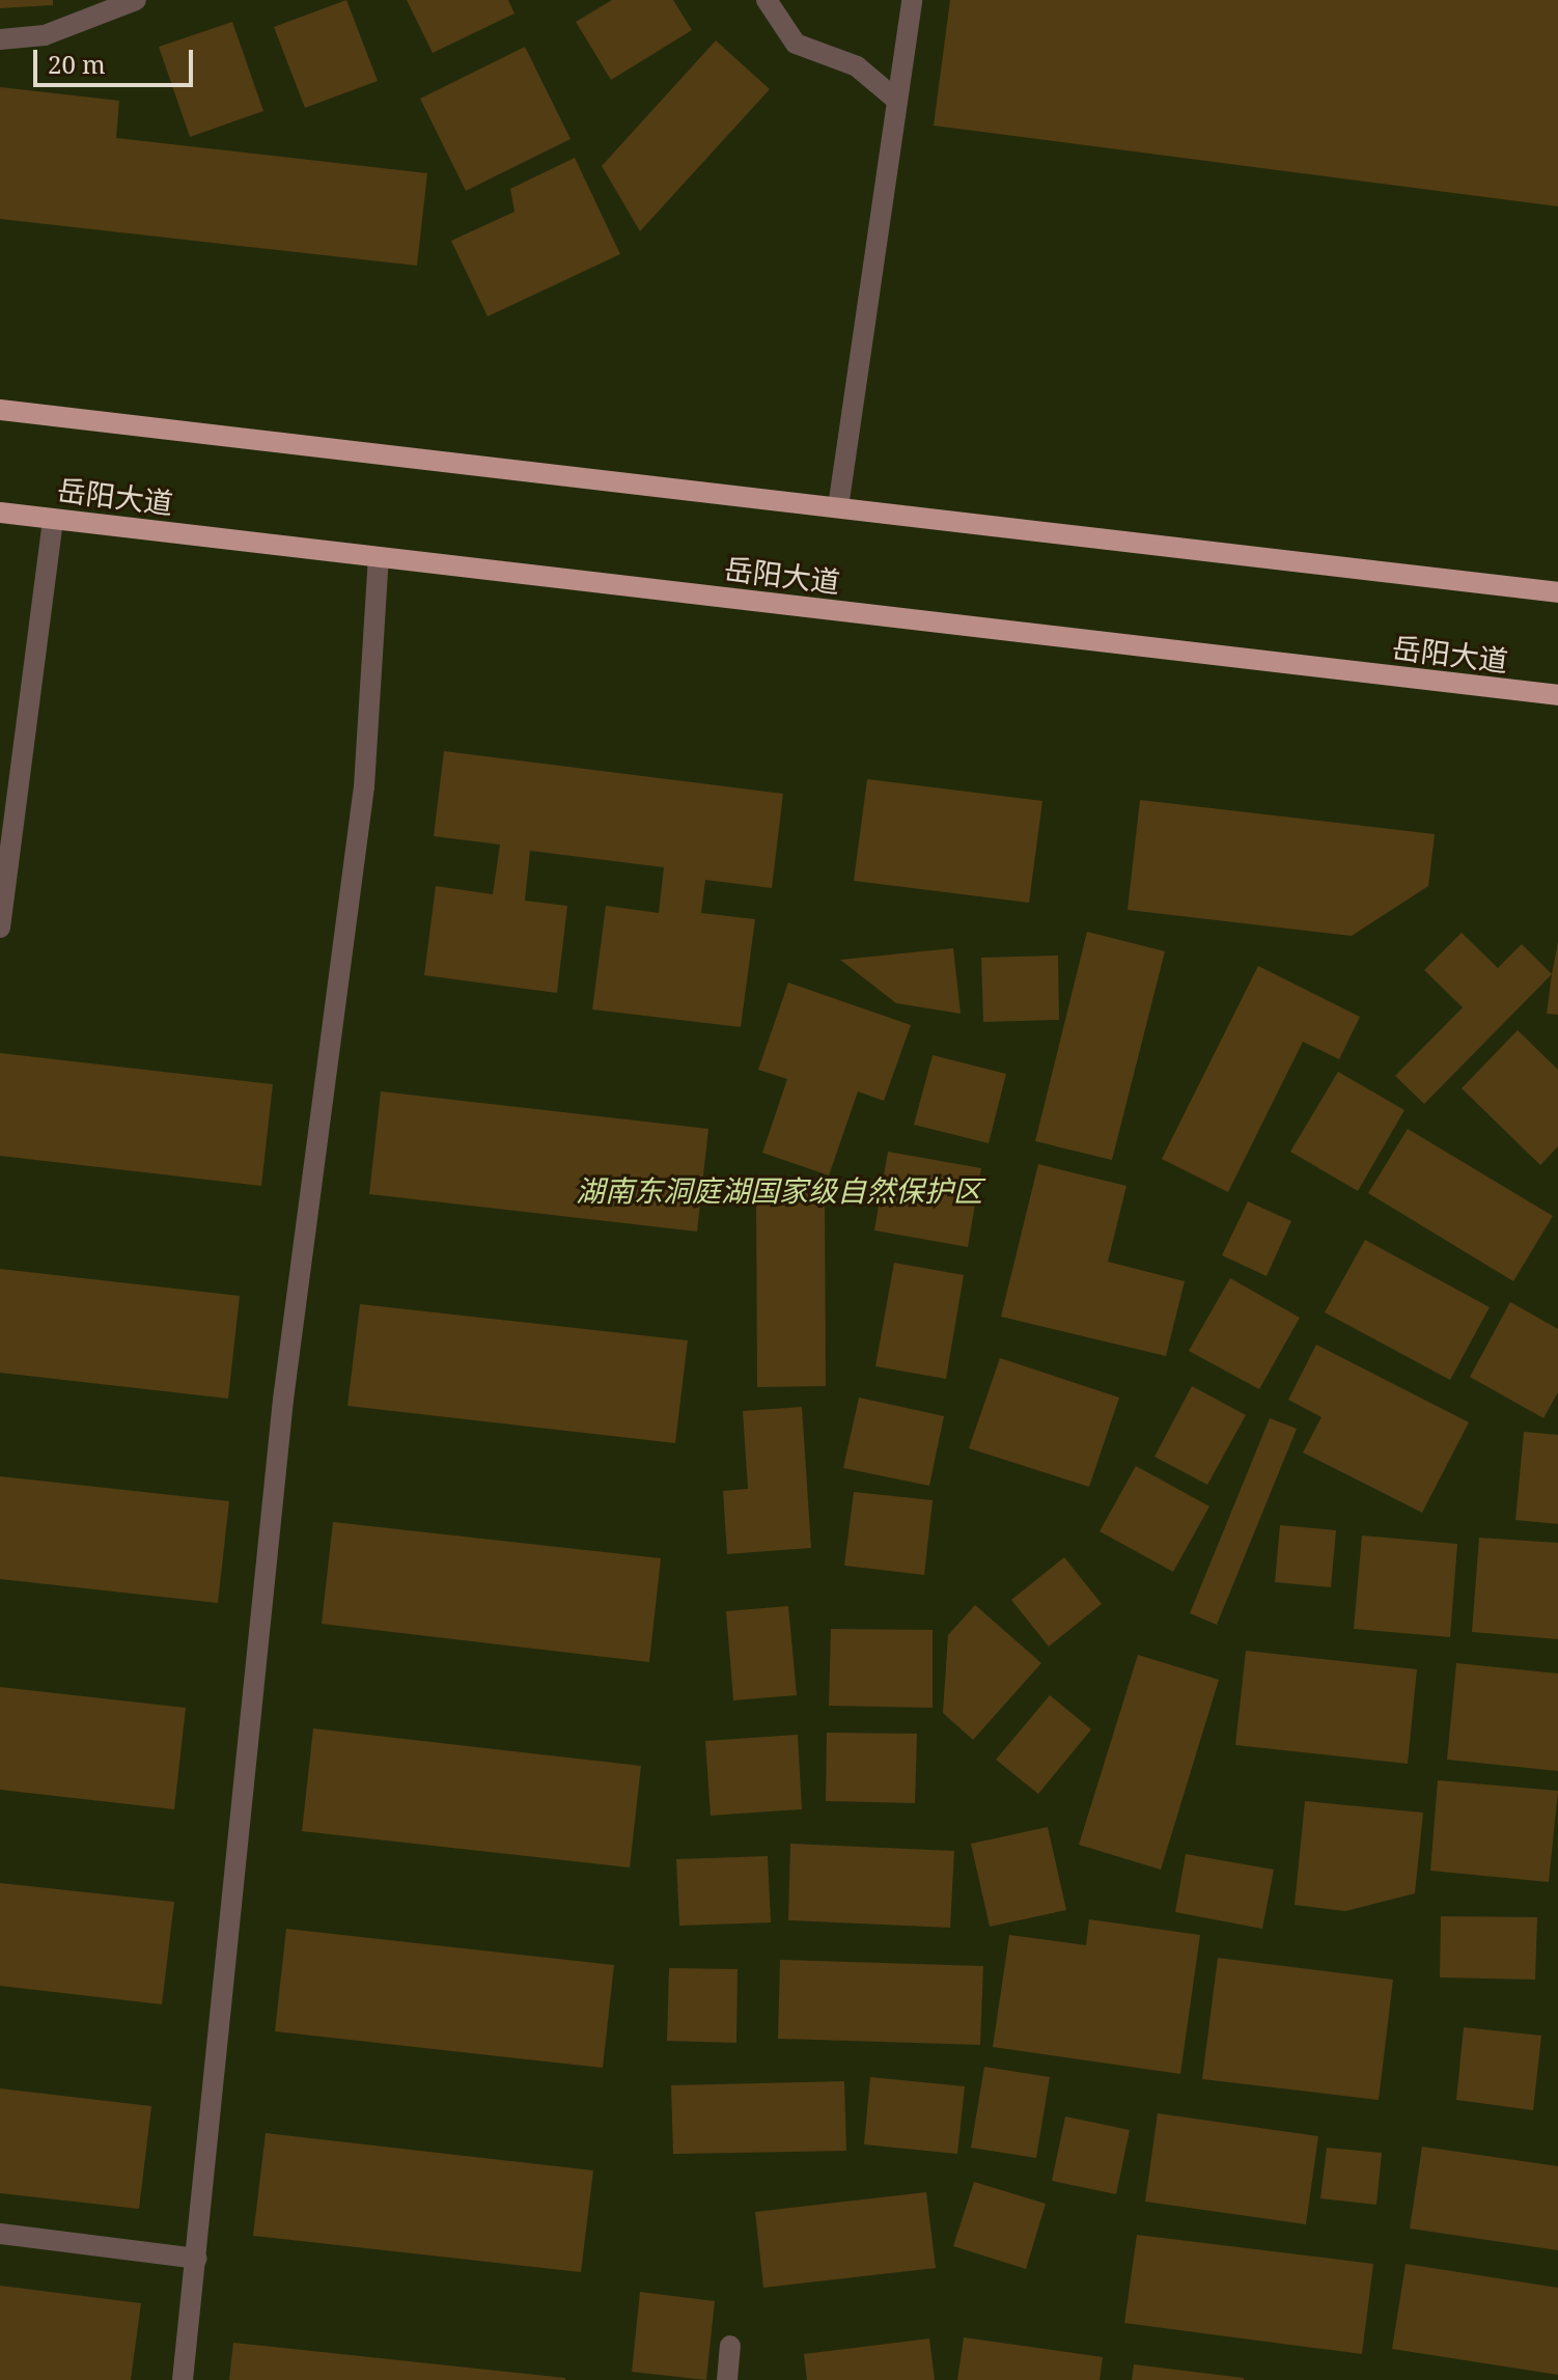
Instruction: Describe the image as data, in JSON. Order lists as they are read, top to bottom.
{
  "streets": {
    "main road": ["岳阳大道"]
  },
  "parks": ["湖南东洞庭湖国家级自然保护区"],
  "scale_bar": "20 m"
}
